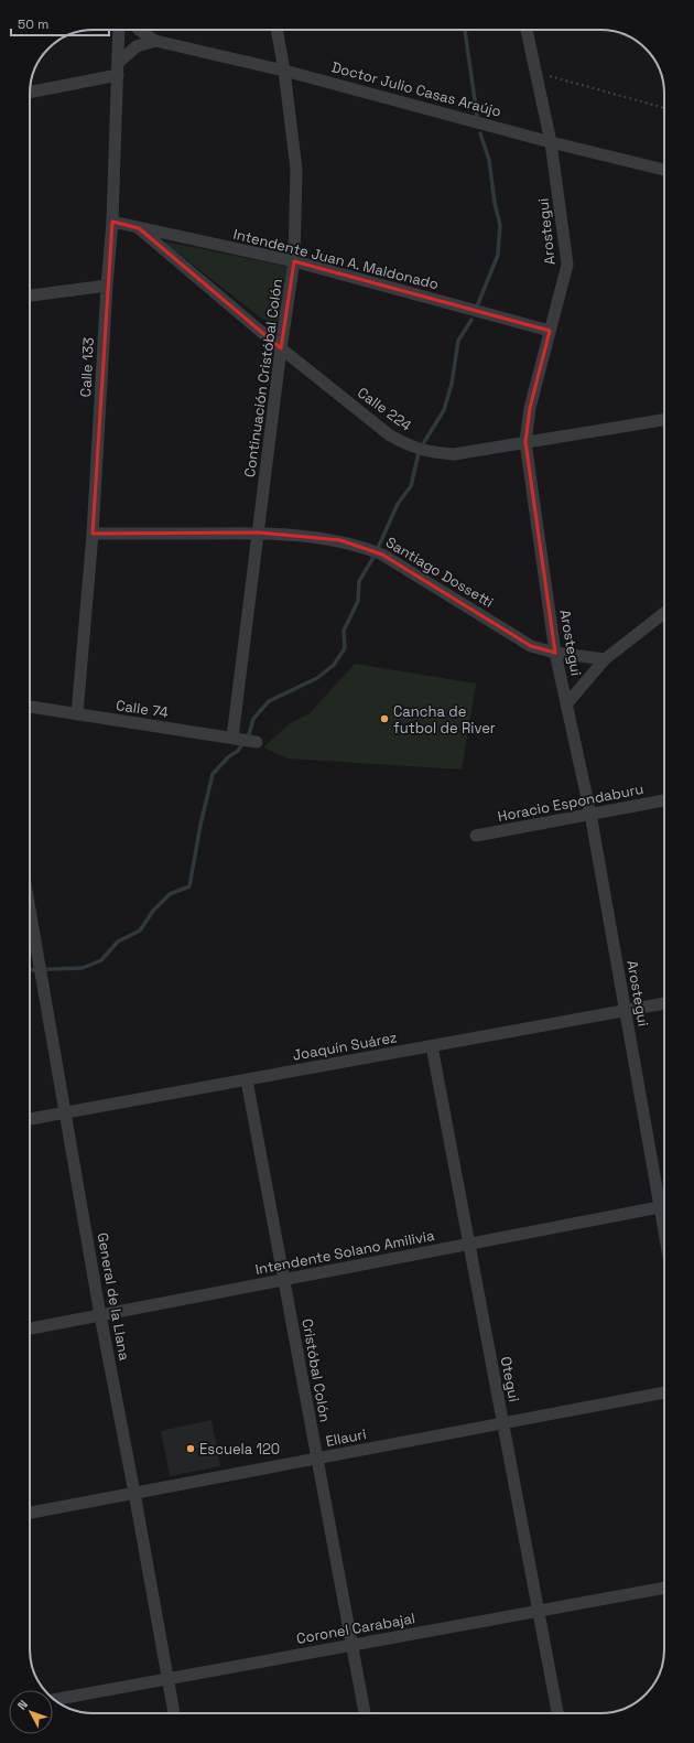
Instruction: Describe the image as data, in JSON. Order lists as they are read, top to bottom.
{
  "streets": {
    "street": [
      "Doctor Julio Casas Araújo",
      "Arostegui",
      "Intendente Juan A. Maldonado",
      "Calle 133",
      "Continuación Cristóbal Colón",
      "Calle 224",
      "Santiago Dossetti",
      "Calle 74",
      "Horacio Espondaburu",
      "Joaquín Suárez",
      "Intendente Solano Amilivia",
      "General de la Llana",
      "Cristóbal Colón",
      "Otegui",
      "Ellauri",
      "Coronel Carabajal"
    ]
  },
  "crossings": [
    ["Doctor Julio Casas Araújo", "Arostegui"],
    ["Doctor Julio Casas Araújo", "Continuación Cristóbal Colón"],
    ["Arostegui", "Intendente Juan A. Maldonado"],
    ["Arostegui", "Calle 224"],
    ["Arostegui", "Santiago Dossetti"],
    ["Arostegui", "Horacio Espondaburu"],
    ["Arostegui", "Joaquín Suárez"],
    ["Intendente Juan A. Maldonado", "Calle 133"],
    ["Intendente Juan A. Maldonado", "Continuación Cristóbal Colón"],
    ["Intendente Juan A. Maldonado", "Calle 224"],
    ["Calle 133", "Santiago Dossetti"],
    ["Calle 133", "Calle 74"],
    ["Continuación Cristóbal Colón", "Calle 224"],
    ["Continuación Cristóbal Colón", "Santiago Dossetti"],
    ["Continuación Cristóbal Colón", "Calle 74"],
    ["Joaquín Suárez", "General de la Llana"],
    ["Joaquín Suárez", "Cristóbal Colón"],
    ["Joaquín Suárez", "Otegui"],
    ["Intendente Solano Amilivia", "General de la Llana"],
    ["Intendente Solano Amilivia", "Cristóbal Colón"],
    ["Intendente Solano Amilivia", "Otegui"],
    ["General de la Llana", "Ellauri"],
    ["General de la Llana", "Coronel Carabajal"],
    ["Cristóbal Colón", "Ellauri"],
    ["Cristóbal Colón", "Coronel Carabajal"],
    ["Otegui", "Ellauri"],
    ["Otegui", "Coronel Carabajal"]
  ],
  "places": ["Cancha de futbol de River", "Escuela 120"],
  "scale_bar": "50 m",
  "north": "top left"
}
